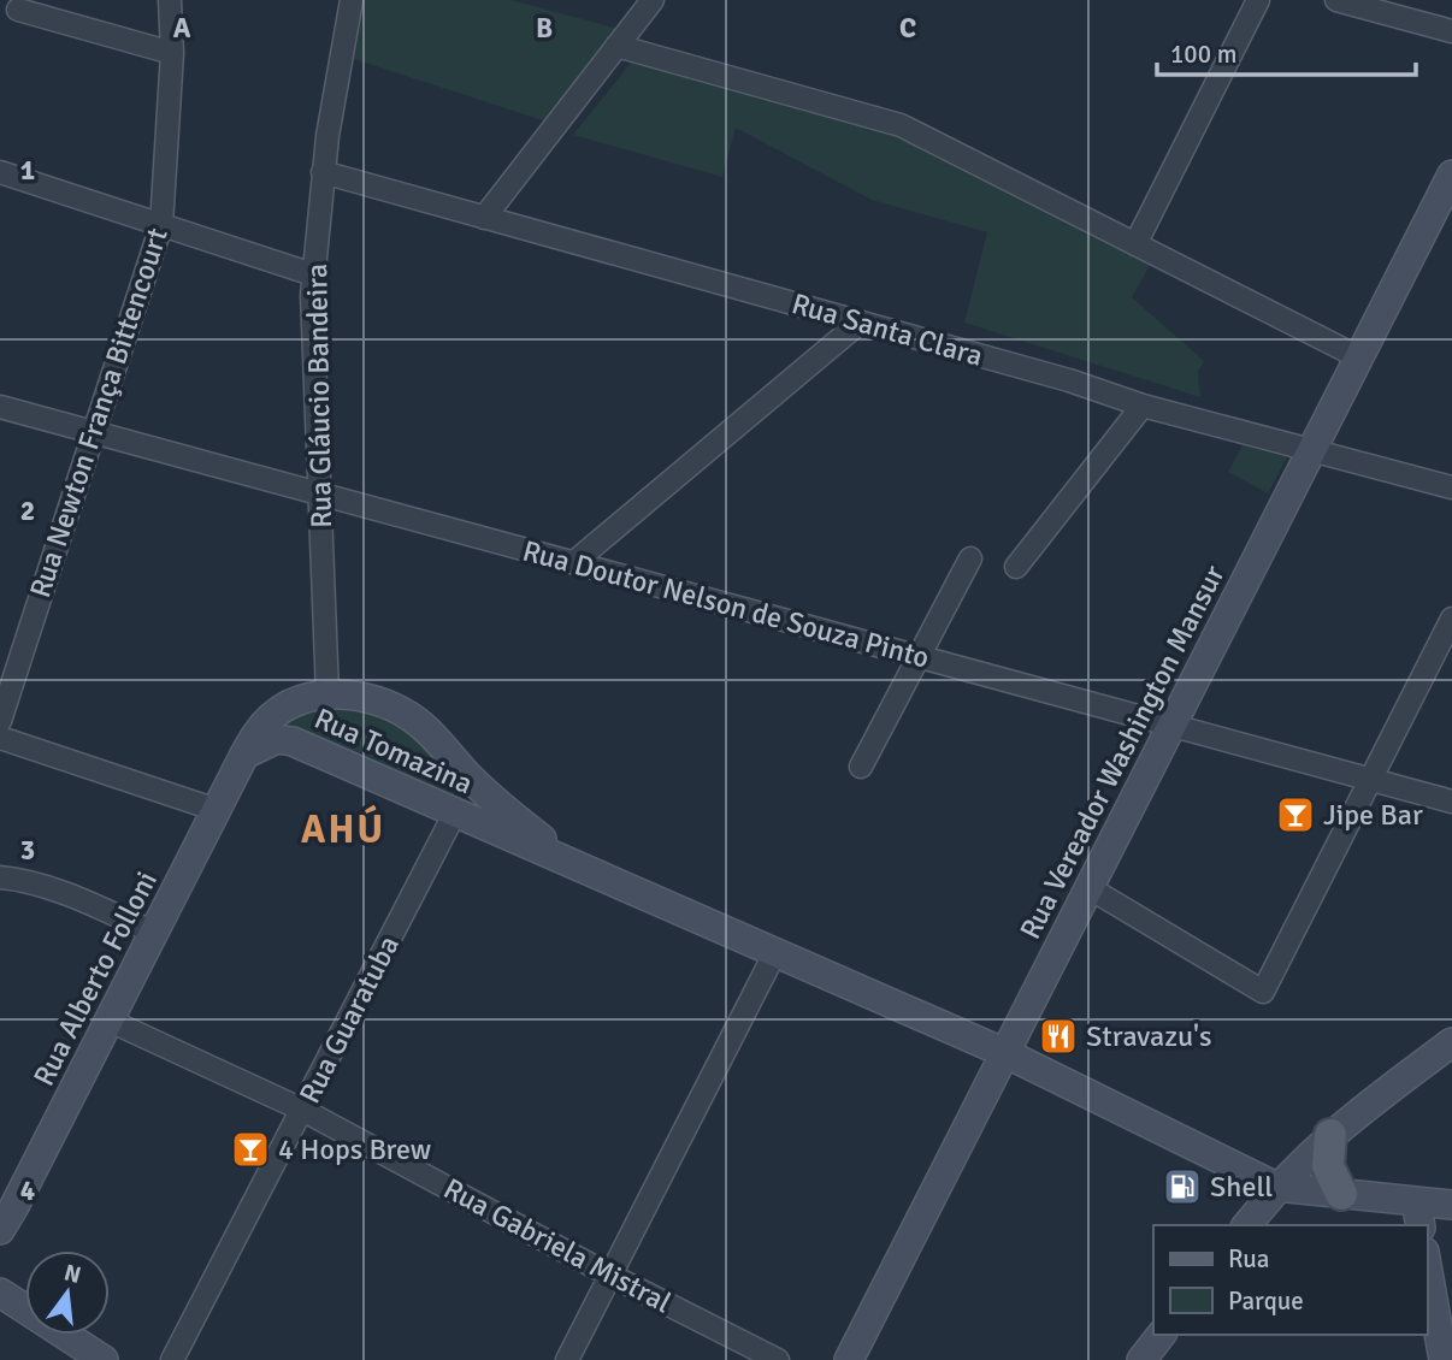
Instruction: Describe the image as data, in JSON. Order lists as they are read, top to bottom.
{
  "streets": {
    "main road": ["Rua Tomazina", "Rua Vereador Washington Mansur", "Rua Alberto Folloni"],
    "street": [
      "Rua Santa Clara",
      "Rua Gláucio Bandeira",
      "Rua Newton França Bittencourt",
      "Rua Doutor Nelson de Souza Pinto",
      "Rua Guaratuba",
      "Rua Gabriela Mistral"
    ]
  },
  "crossings": [
    ["Rua Santa Clara", "Rua Gláucio Bandeira"],
    ["Rua Santa Clara", "Rua Vereador Washington Mansur"],
    ["Rua Gláucio Bandeira", "Rua Doutor Nelson de Souza Pinto"],
    ["Rua Gláucio Bandeira", "Rua Tomazina"],
    ["Rua Newton França Bittencourt", "Rua Doutor Nelson de Souza Pinto"],
    ["Rua Doutor Nelson de Souza Pinto", "Rua Vereador Washington Mansur"],
    ["Rua Tomazina", "Rua Vereador Washington Mansur"],
    ["Rua Tomazina", "Rua Alberto Folloni"],
    ["Rua Tomazina", "Rua Guaratuba"],
    ["Rua Alberto Folloni", "Rua Gabriela Mistral"],
    ["Rua Guaratuba", "Rua Gabriela Mistral"]
  ],
  "districts": ["AHÚ"],
  "places": {
    "bar": ["Jipe Bar", "4 Hops Brew"],
    "restaurant": ["Stravazu's"],
    "fuel station": ["Shell"]
  },
  "legend": ["Rua", "Parque"],
  "scale_bar": "100 m",
  "north": "top",
  "grid": {
    "columns": ["A", "B", "C"],
    "rows": [
      "1",
      "2",
      "3",
      "4"
    ]
  }
}
